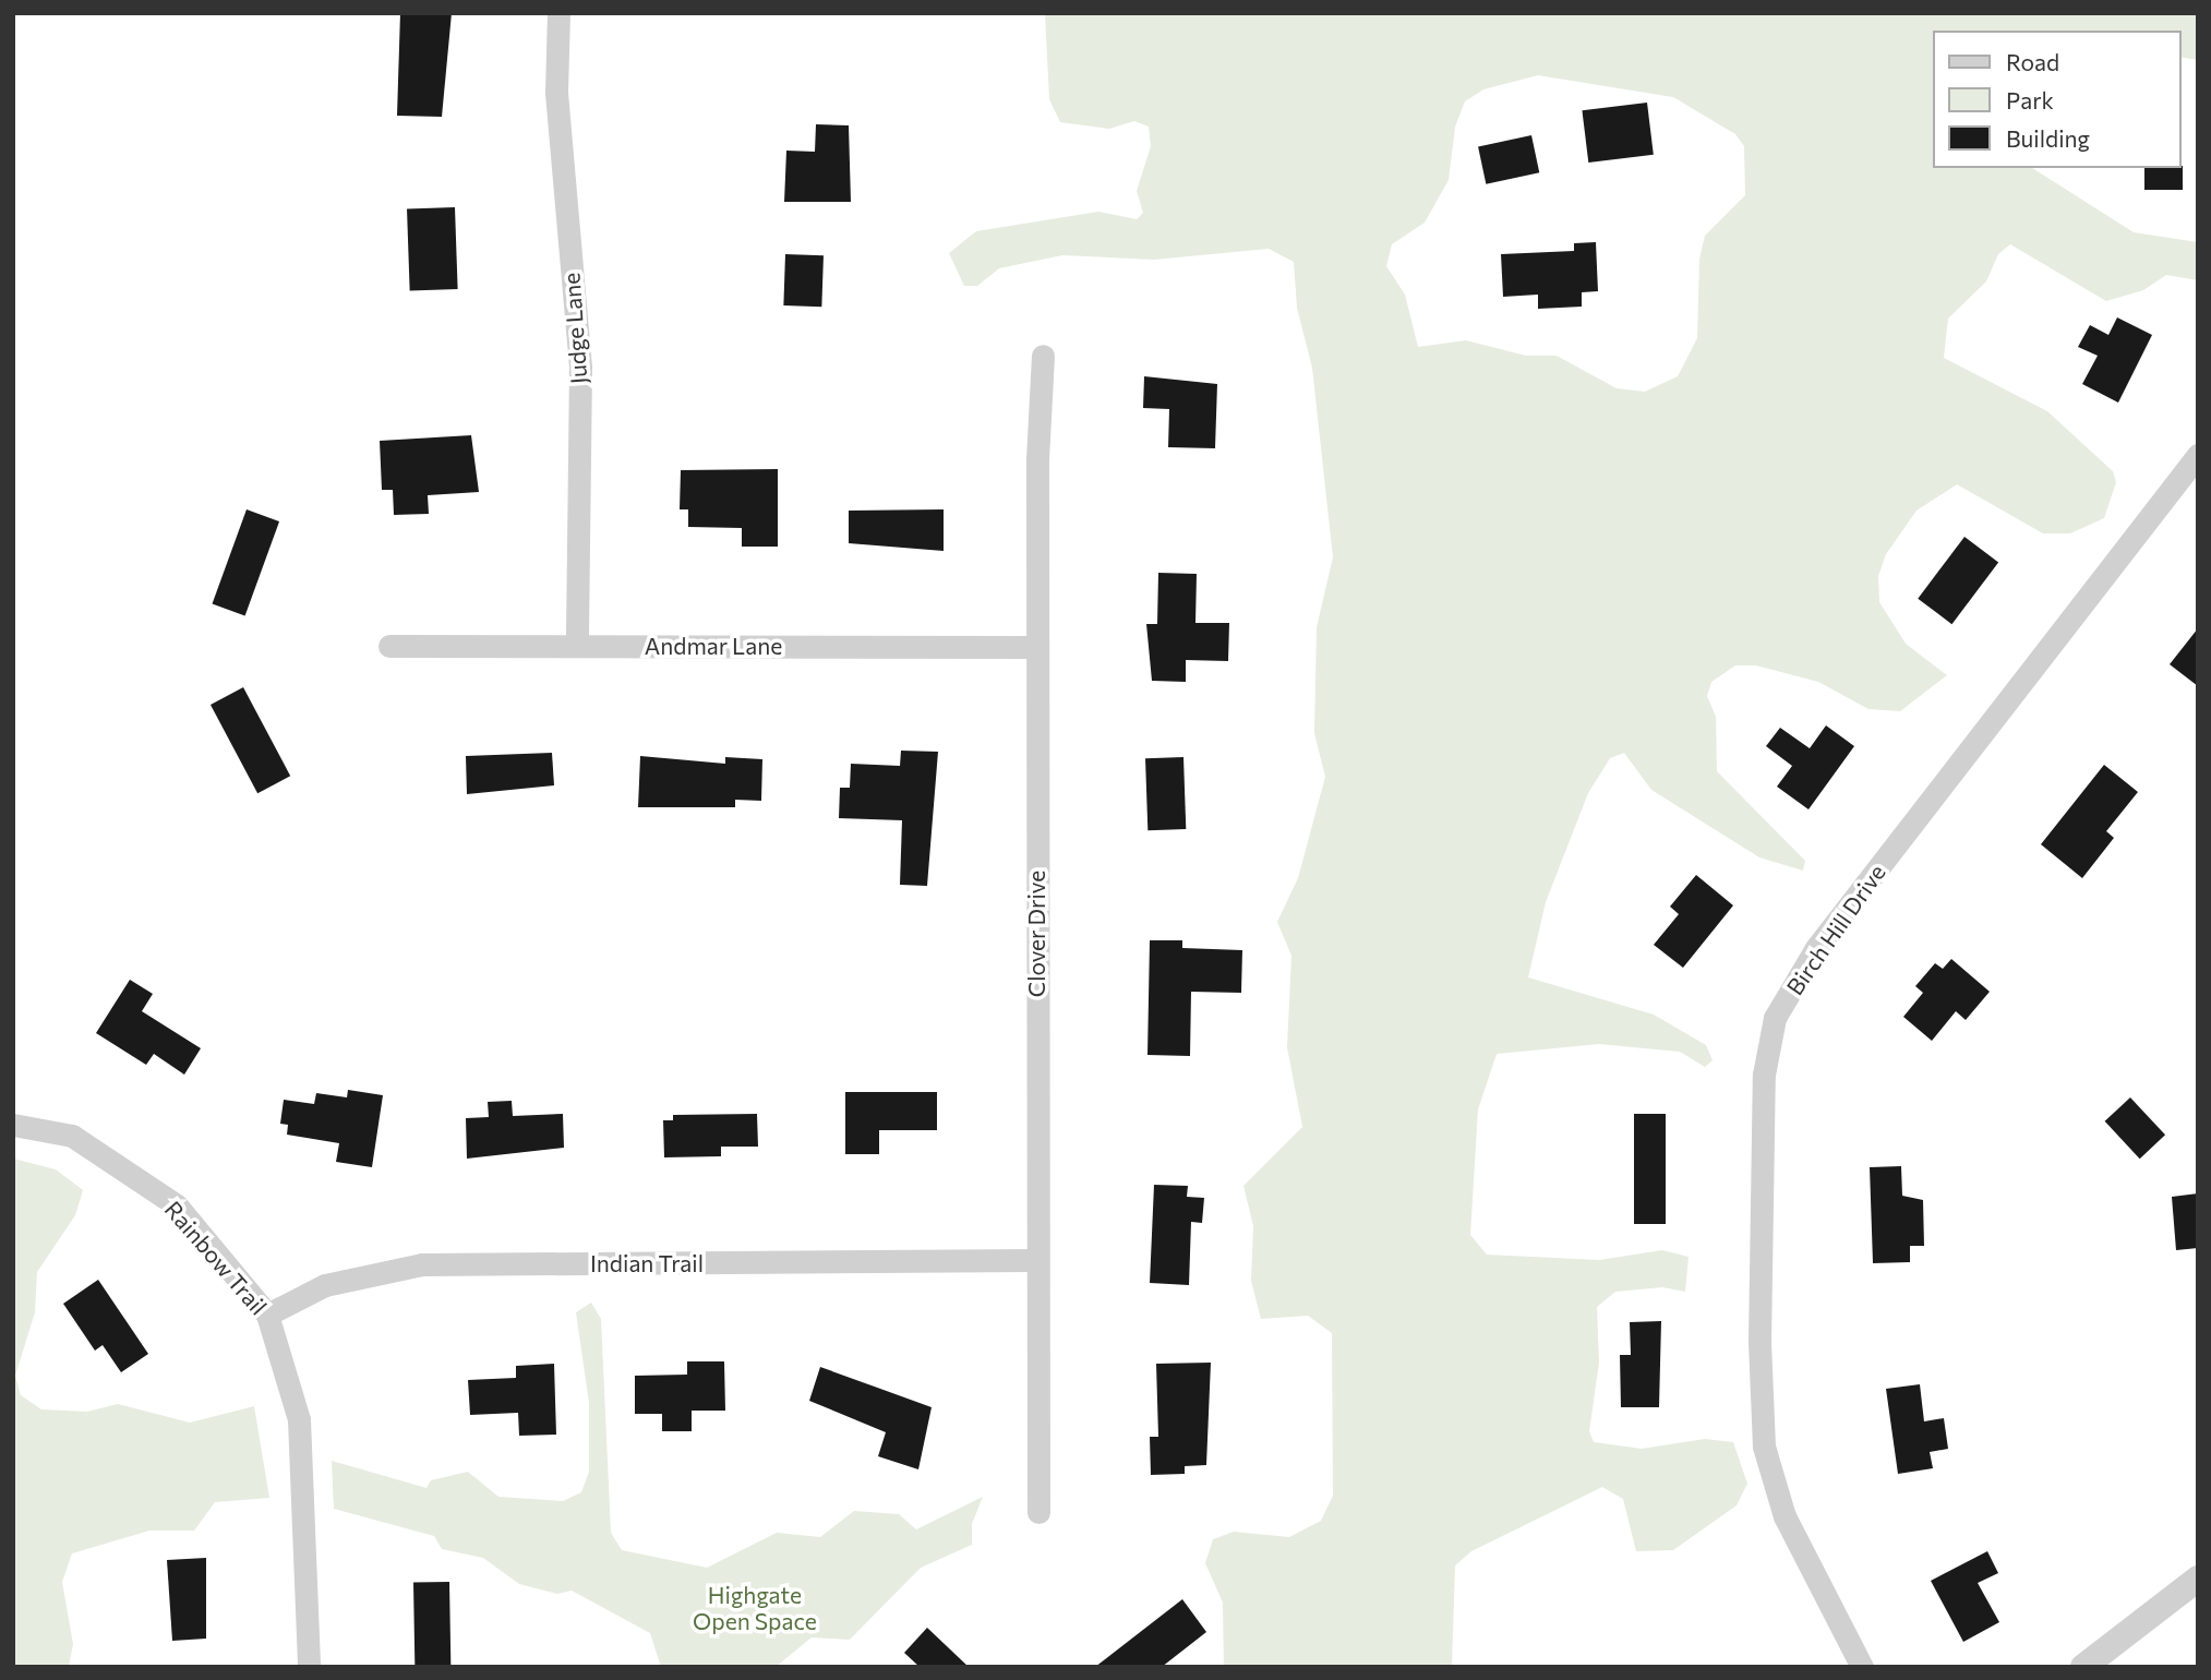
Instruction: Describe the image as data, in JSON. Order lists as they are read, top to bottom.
{
  "streets": {
    "street": [
      "Judge Lane",
      "Andmar Lane",
      "Birch Hill Drive",
      "Clover Drive",
      "Rainbow Trail",
      "Indian Trail"
    ]
  },
  "crossings": [
    ["Judge Lane", "Andmar Lane"],
    ["Andmar Lane", "Clover Drive"],
    ["Clover Drive", "Indian Trail"],
    ["Rainbow Trail", "Indian Trail"]
  ],
  "parks": ["Highgate Open Space"],
  "legend": ["Road", "Park", "Building"]
}
